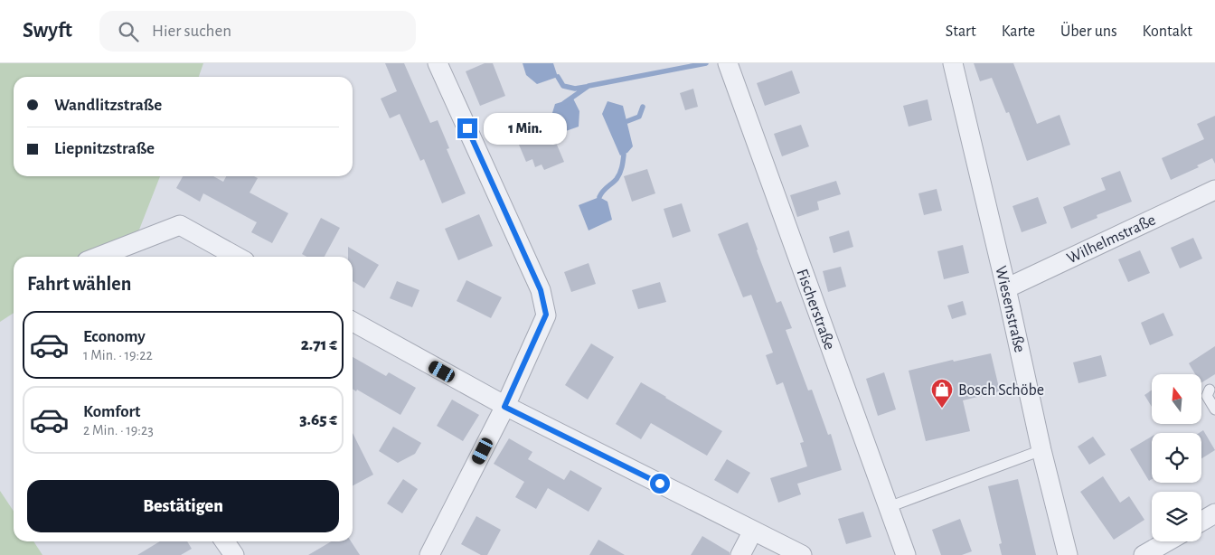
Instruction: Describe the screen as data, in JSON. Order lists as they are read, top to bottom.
{
  "streets": {
    "street": ["Wilhelmstraße", "Fischerstraße", "Wiesenstraße"]
  },
  "crossings": [
    ["Wilhelmstraße", "Wiesenstraße"]
  ],
  "places": {
    "shop": ["Bosch Schöbe"]
  },
  "north": "top",
  "page": {
    "header": "Swyft",
    "search": "Hier suchen",
    "nav": [
      "Start",
      "Karte",
      "Über uns",
      "Kontakt"
    ],
    "banner": ["Wandlitzstraße", "Liepnitzstraße"],
    "bubble": "1 Min.",
    "heading": "Fahrt wählen",
    "list": [
      {
        "name": "Economy",
        "note": "1 Min. · 19:22",
        "value": "2.71 €"
      },
      {
        "name": "Komfort",
        "note": "2 Min. · 19:23",
        "value": "3.65 €"
      }
    ],
    "buttons": "Bestätigen"
  }
}
